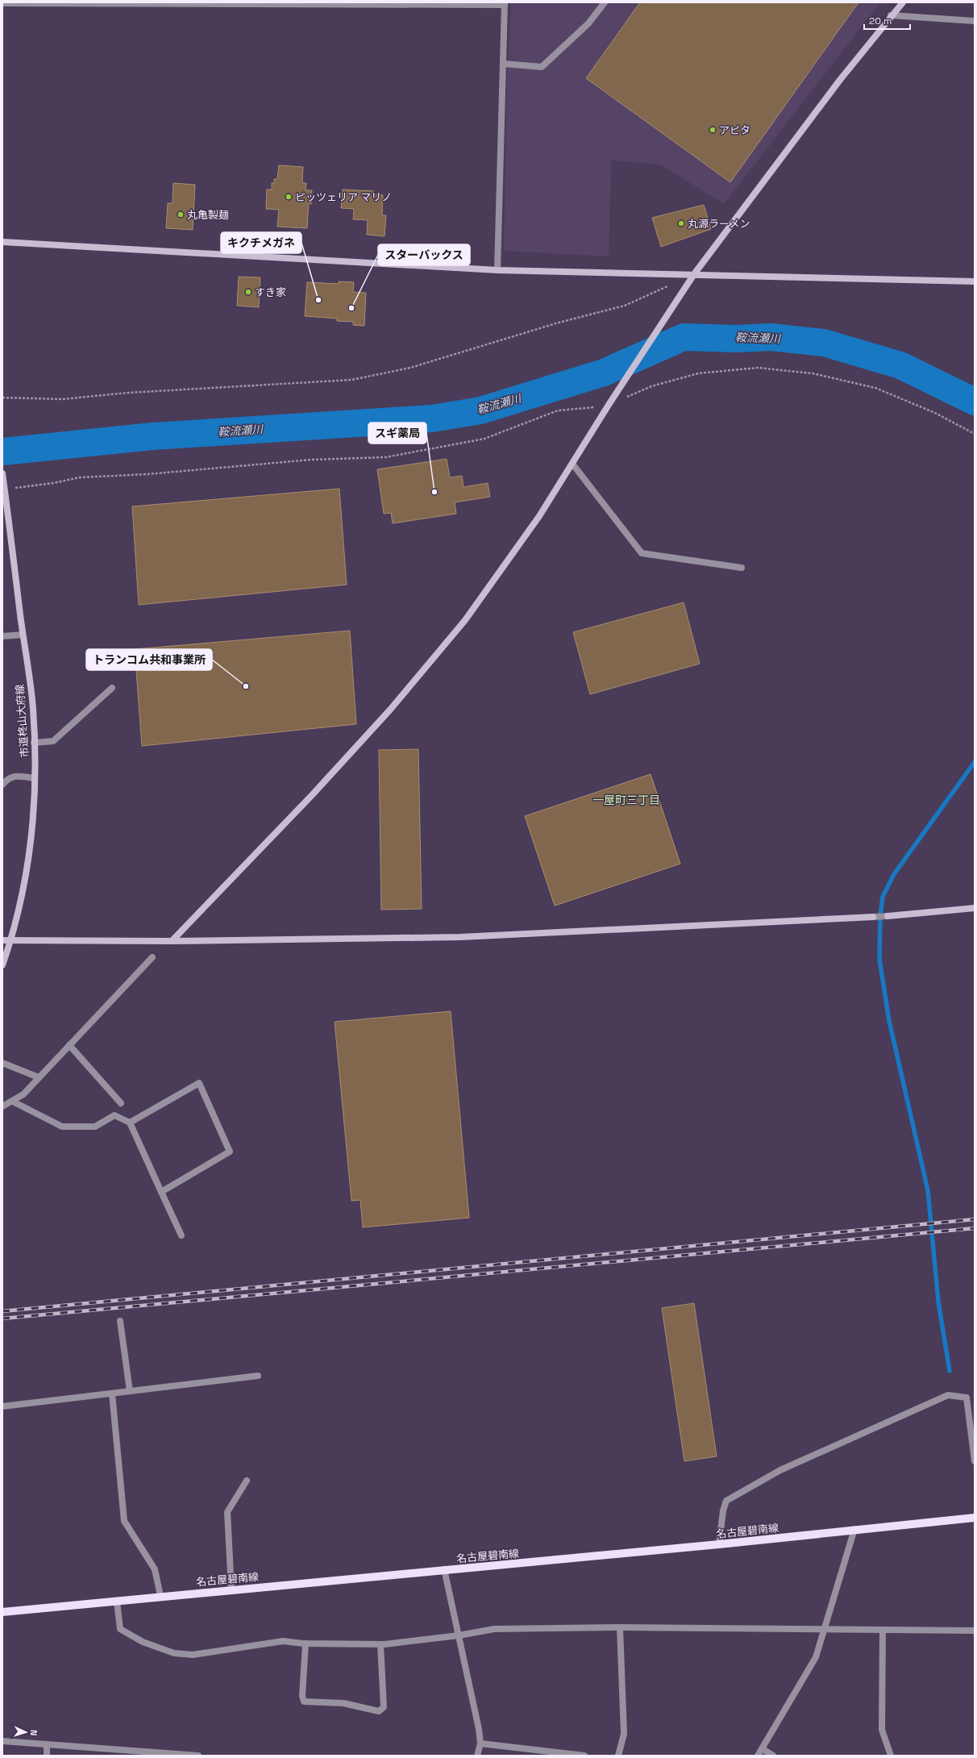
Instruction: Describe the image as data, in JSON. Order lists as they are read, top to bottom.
{
  "streets": {
    "main road": ["名古屋碧南線"],
    "street": ["市道柊山大府線"]
  },
  "districts": ["一屋町三丁目"],
  "water": ["鞍流瀬川"],
  "places": [
    "アピタ",
    "ピッツェリア マリノ",
    "丸亀製麺",
    "丸源ラーメン",
    "すき家",
    "キクチメガネ",
    "スターバックス",
    "スギ薬局",
    "トランコム共和事業所"
  ],
  "scale_bar": "20 m",
  "north": "right"
}
